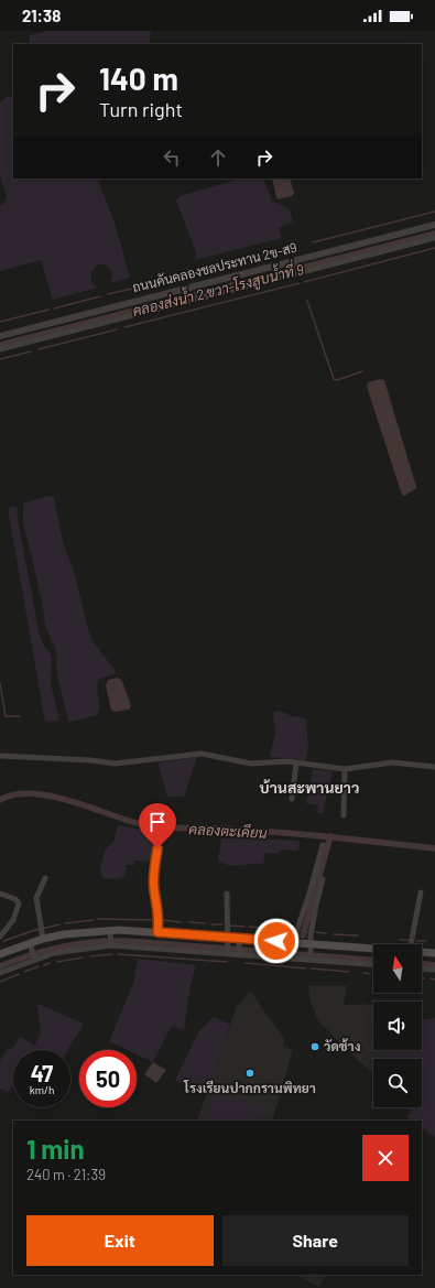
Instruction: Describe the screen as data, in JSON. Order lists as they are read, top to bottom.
{
  "streets": {
    "street": ["ถนนคันคลองชลประทาน 2ข-ส9"]
  },
  "districts": ["บ้านสะพานยาว"],
  "water": ["คลองส่งน้ำ 2 ขวา-โรงสูบน้ำที่ 9", "คลองตะเคียน"],
  "places": ["วัดช้าง", "โรงเรียนปากกรานพิทยา"],
  "north": "top",
  "page": {
    "status": "21:38",
    "turn": ["140 m", "Turn right"],
    "speed": "47 km/h",
    "limit": "50",
    "heading": ["1 min", "240 m · 21:39"],
    "buttons": ["Exit", "Share"]
  }
}
